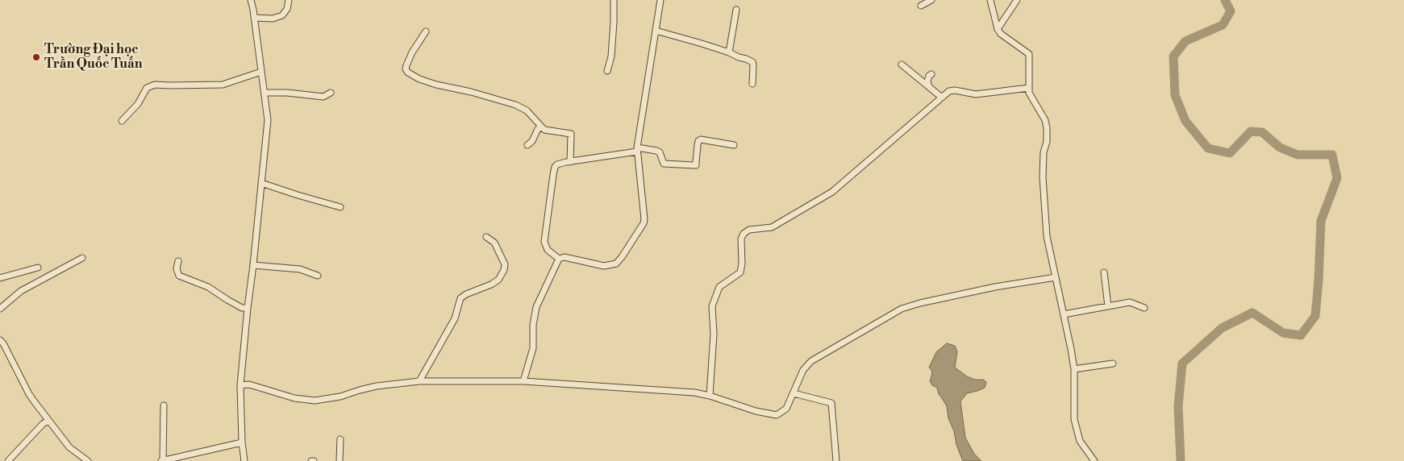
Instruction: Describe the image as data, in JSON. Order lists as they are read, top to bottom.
{
  "places": ["Trường Đại học Trần Quốc Tuấn"]
}
